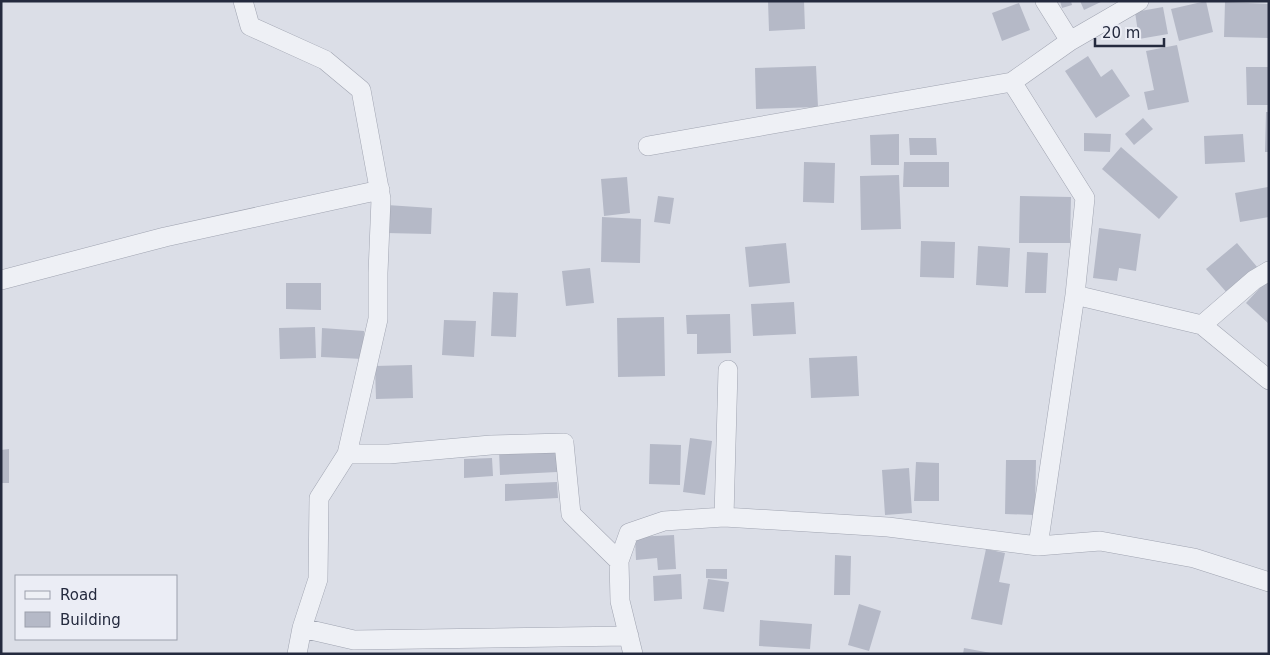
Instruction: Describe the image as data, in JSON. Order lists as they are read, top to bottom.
{
  "legend": ["Road", "Building"],
  "scale_bar": "20 m"
}
